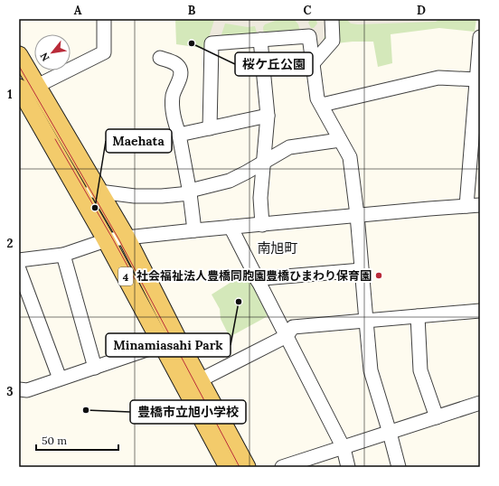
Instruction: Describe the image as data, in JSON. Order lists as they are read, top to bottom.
{
  "streets": {
    "main road": ["4"]
  },
  "districts": ["南旭町"],
  "places": [
    "桜ケ丘公園",
    "Maehata",
    "社会福祉法人豊橋同胞園豊橋ひまわり保育園",
    "Minamiasahi Park",
    "豊橋市立旭小学校"
  ],
  "scale_bar": "50 m",
  "north": "bottom left",
  "grid": {
    "columns": [
      "A",
      "B",
      "C",
      "D"
    ],
    "rows": ["1", "2", "3"]
  }
}
